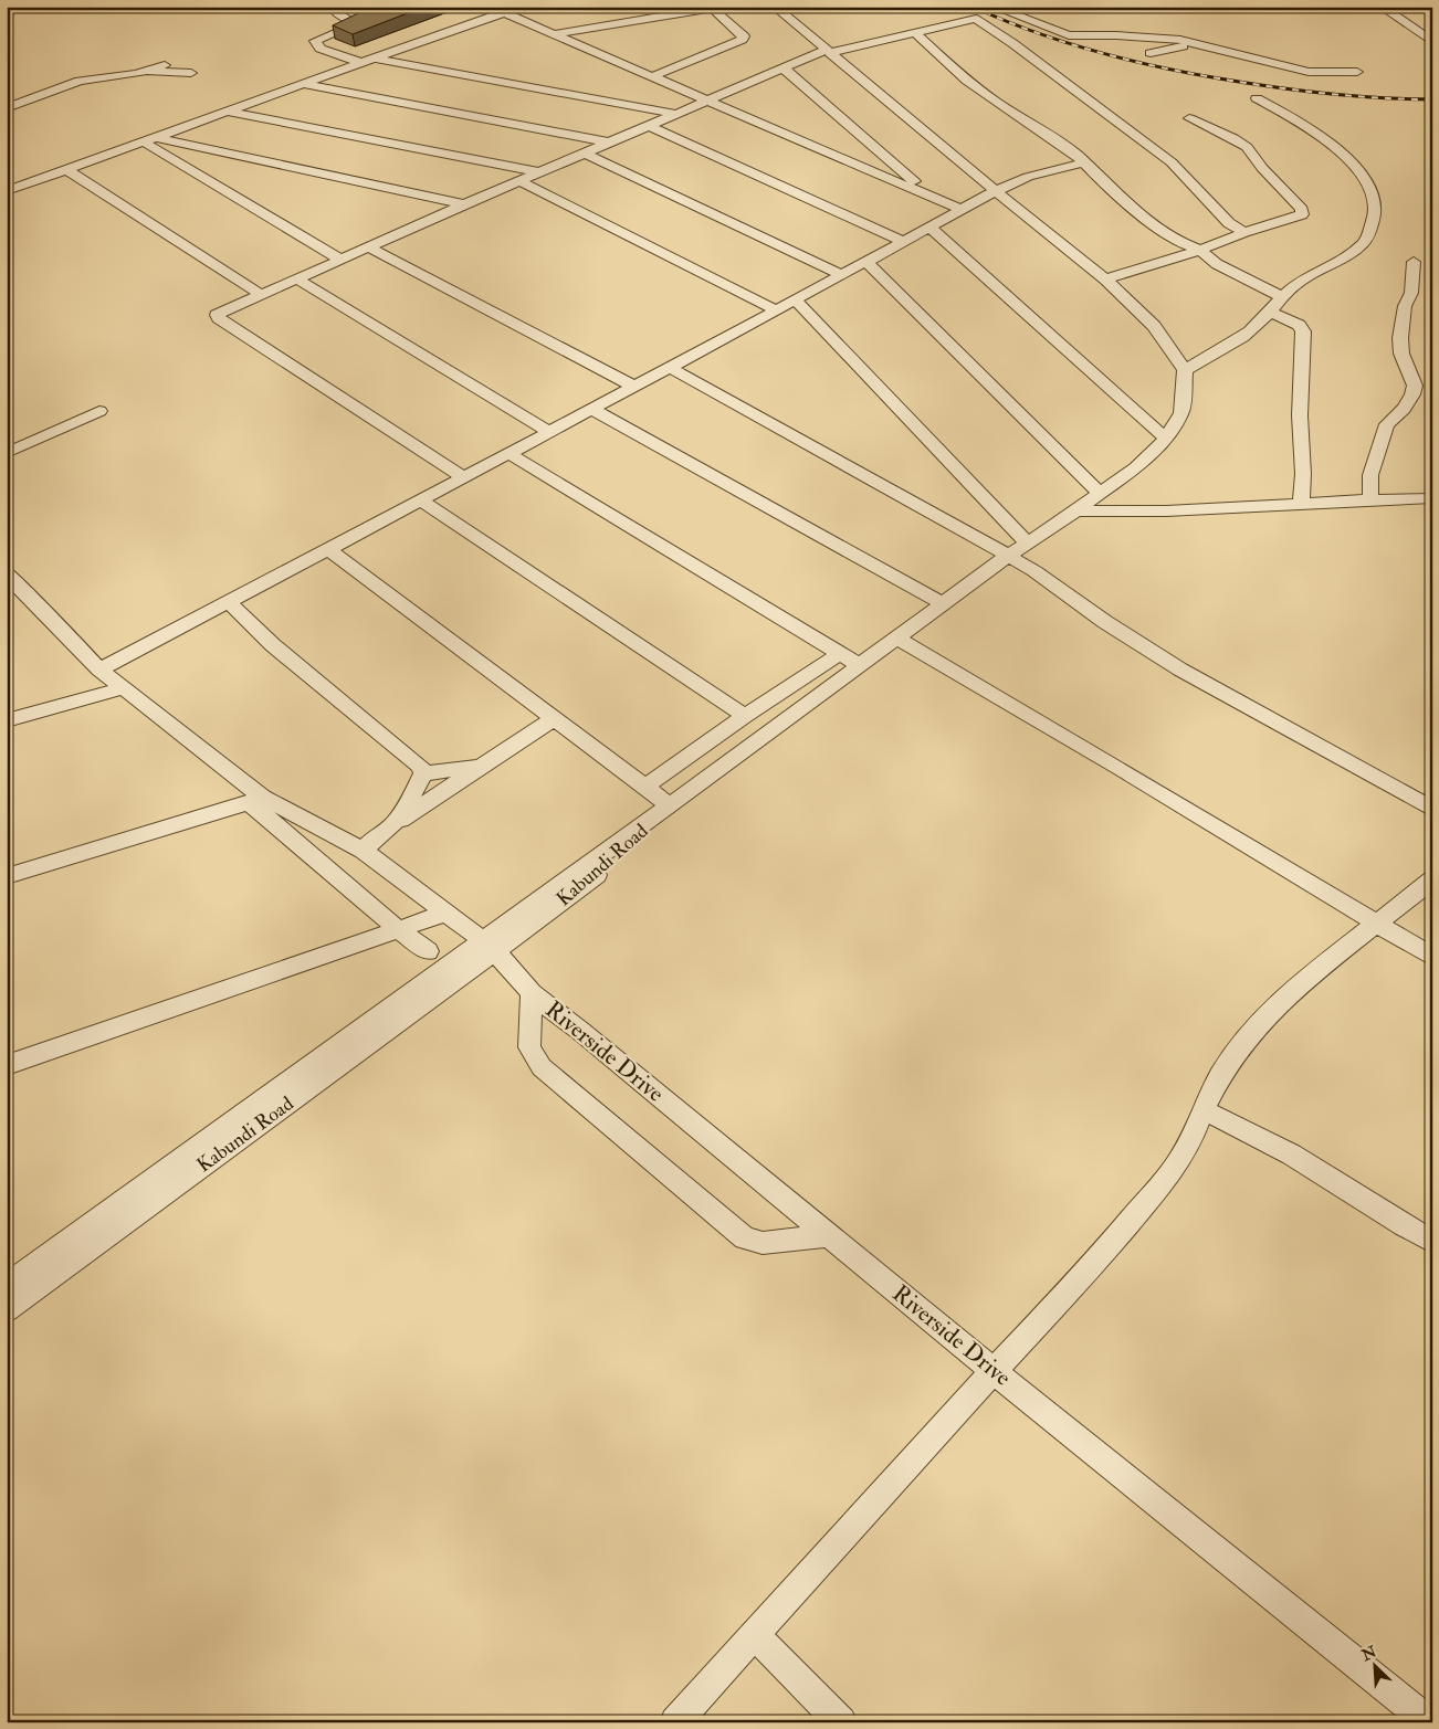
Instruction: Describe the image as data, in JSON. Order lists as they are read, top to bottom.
{
  "streets": {
    "street": ["Kabundi Road", "Riverside Drive"]
  },
  "crossings": [
    ["Kabundi Road", "Riverside Drive"]
  ],
  "north": "top left"
}
